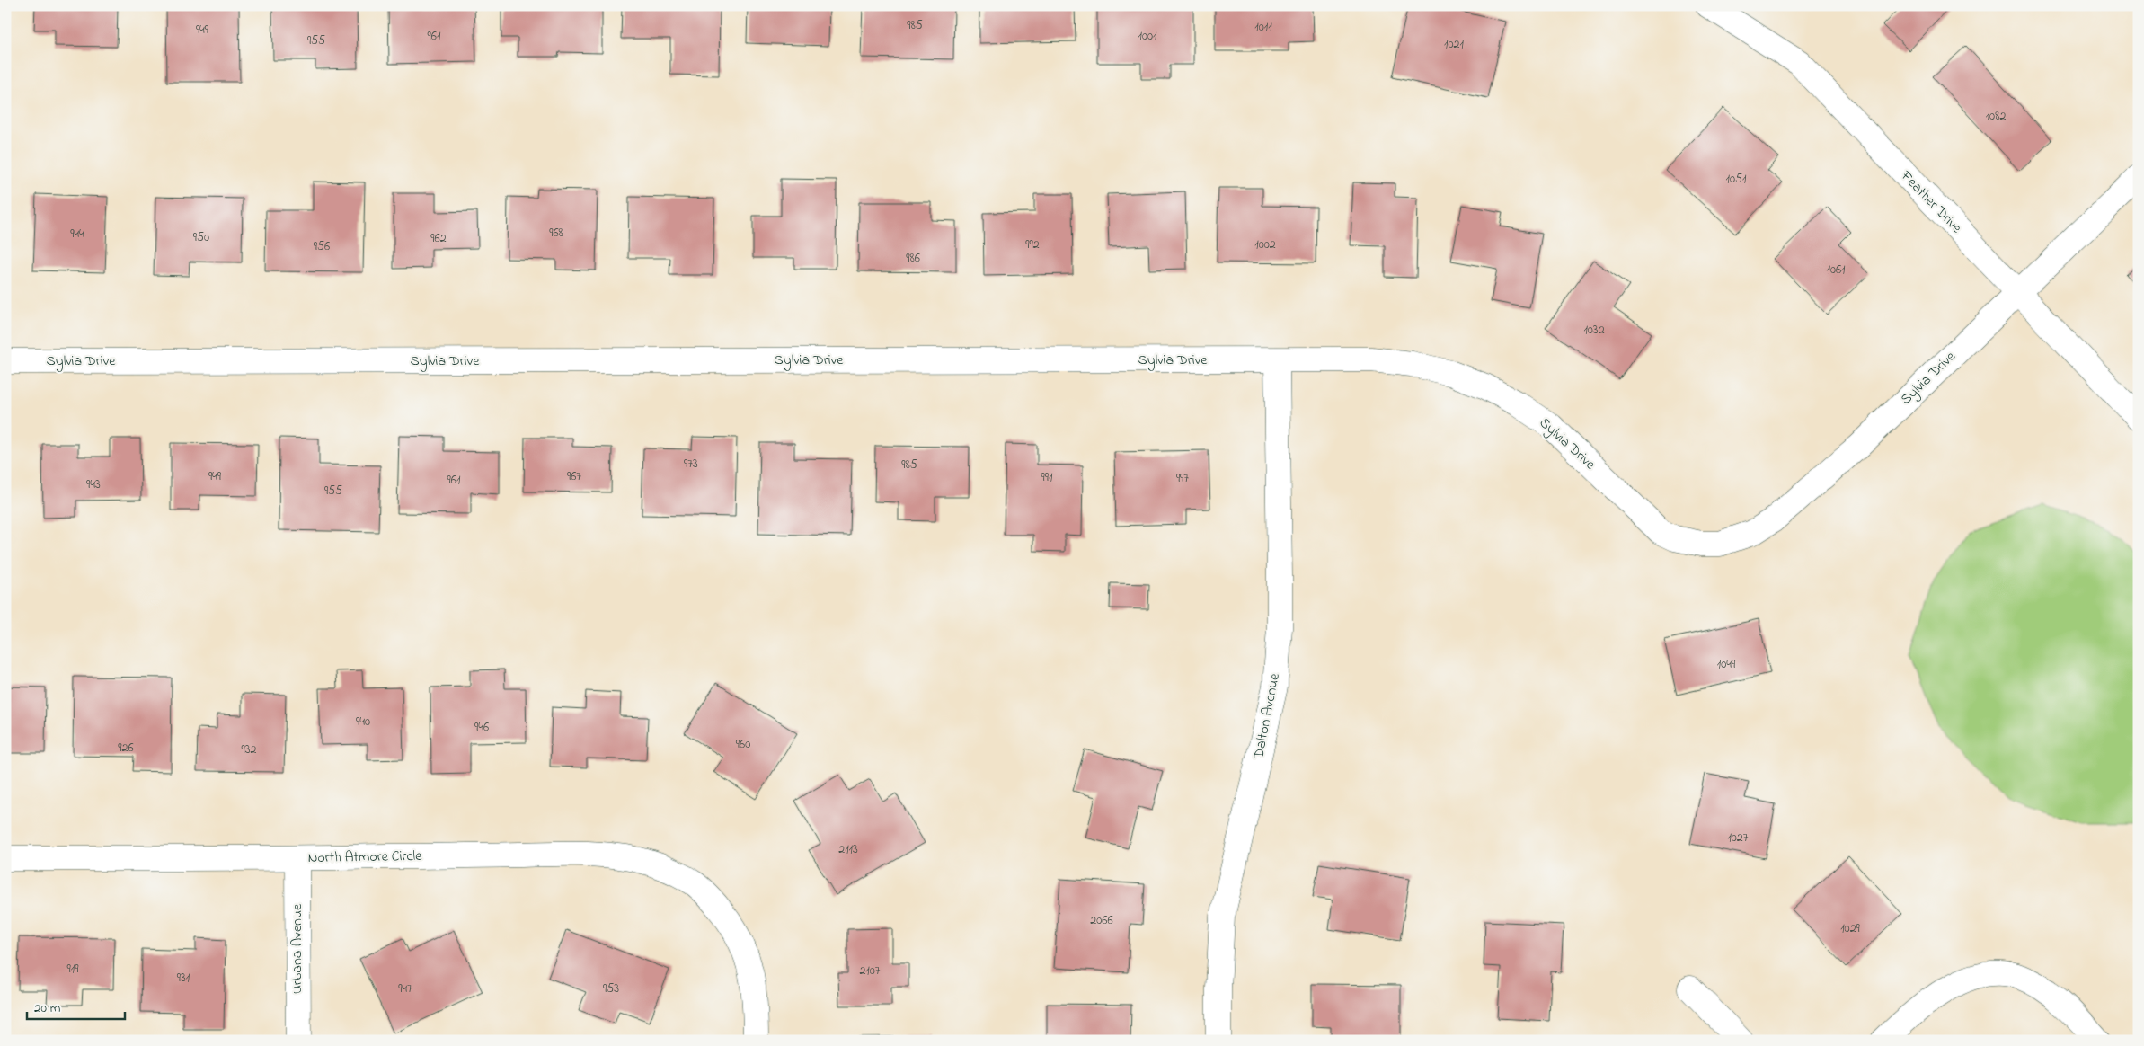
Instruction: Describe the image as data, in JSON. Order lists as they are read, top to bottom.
{
  "streets": {
    "street": [
      "Feather Drive",
      "Sylvia Drive",
      "Dalton Avenue",
      "North Atmore Circle",
      "Urbana Avenue"
    ]
  },
  "crossings": [
    ["Feather Drive", "Sylvia Drive"],
    ["Sylvia Drive", "Dalton Avenue"],
    ["North Atmore Circle", "Urbana Avenue"]
  ],
  "house_numbers": [
    "985",
    "1011",
    "949",
    "961",
    "1001",
    "955",
    "1021",
    "1082",
    "1051",
    "968",
    "944",
    "950",
    "962",
    "992",
    "1002",
    "956",
    "986",
    "1061",
    "1032",
    "973",
    "985",
    "949",
    "967",
    "991",
    "997",
    "961",
    "943",
    "955",
    "1049",
    "940",
    "946",
    "960",
    "926",
    "932",
    "1027",
    "2113",
    "2066",
    "1029",
    "919",
    "2107",
    "931",
    "947",
    "953"
  ],
  "scale_bar": "20 m"
}
